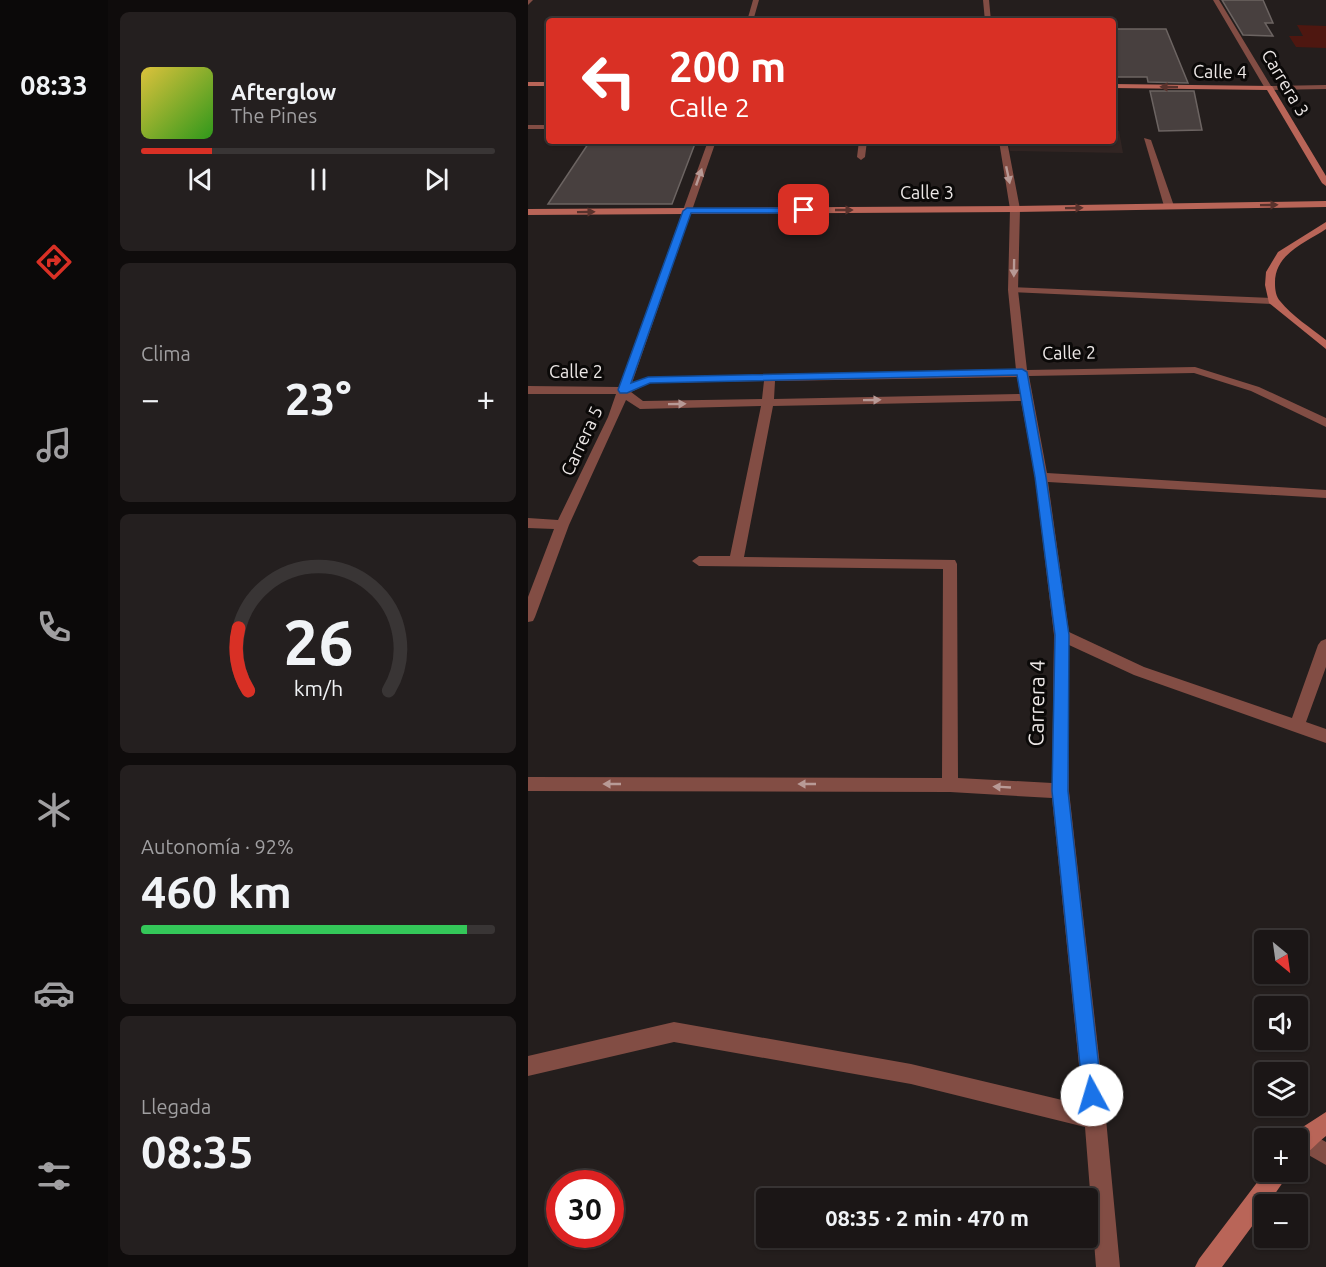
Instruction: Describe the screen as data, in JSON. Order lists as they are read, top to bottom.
{
  "streets": {
    "main road": ["Calle 4", "Carrera 3", "Calle 3"],
    "street": ["Calle 2", "Carrera 5", "Carrera 4"]
  },
  "crossings": [
    ["Calle 4", "Carrera 3"],
    ["Calle 3", "Carrera 5"],
    ["Calle 3", "Carrera 4"],
    ["Calle 2", "Carrera 5"],
    ["Calle 2", "Carrera 4"]
  ],
  "one_way": ["Calle 4", "Calle 3"],
  "north": "bottom right",
  "page": {
    "tabs": "08:33",
    "turn": ["200 m", "Calle 2"],
    "song": ["Afterglow", "The Pines"],
    "tile": [
      "Clima",
      ["Autonomía · 92%", "460 km"],
      ["Llegada", "08:35"]
    ],
    "heat": ["−", "23°", "+"],
    "map_buttons": ["+", "−"],
    "limit": "30",
    "trip": "08:35 · 2 min · 470 m",
    "gauge": ["26", "km/h"]
  }
}
